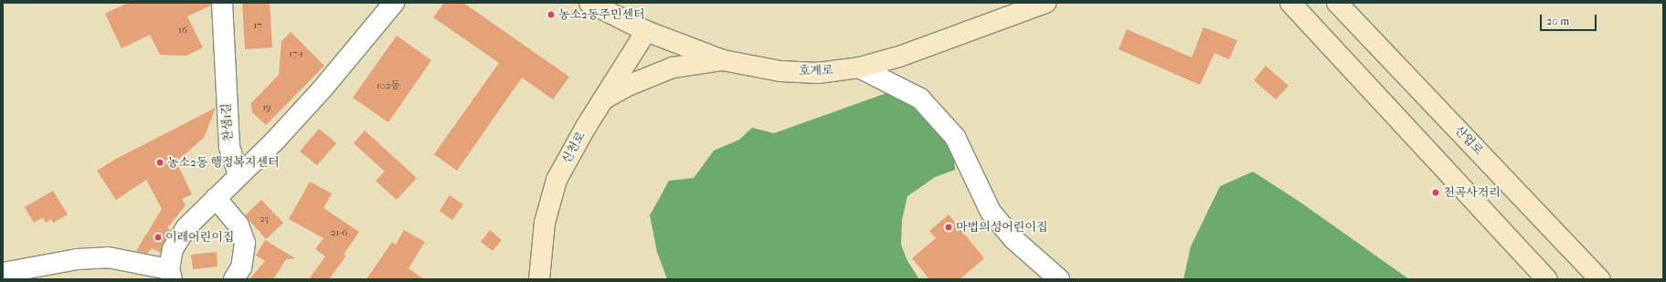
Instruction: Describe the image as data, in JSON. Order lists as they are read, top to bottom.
{
  "streets": {
    "street": [
      "호계로",
      "찬샘1길",
      "산업로",
      "신천로"
    ]
  },
  "crossings": [
    ["호계로", "신천로"]
  ],
  "places": [
    "농소2동주민센터",
    "농소2동 행정복지센터",
    "천곡사거리",
    "마법의성어린이집",
    "이레어린이집"
  ],
  "house_numbers": [
    "17",
    "16",
    "17-1",
    "102동",
    "19",
    "23",
    "21-6"
  ],
  "scale_bar": "20 m"
}
